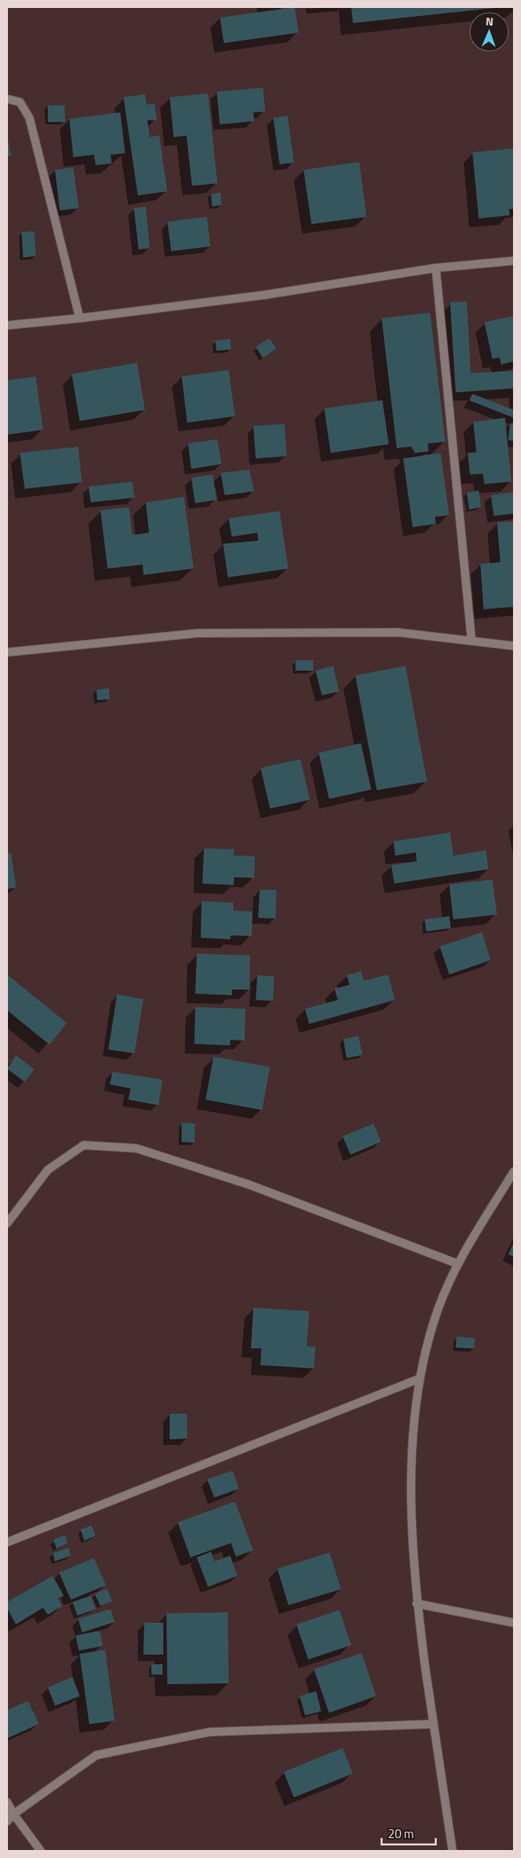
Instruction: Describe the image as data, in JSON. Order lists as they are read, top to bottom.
{
  "scale_bar": "20 m",
  "north": "top"
}
